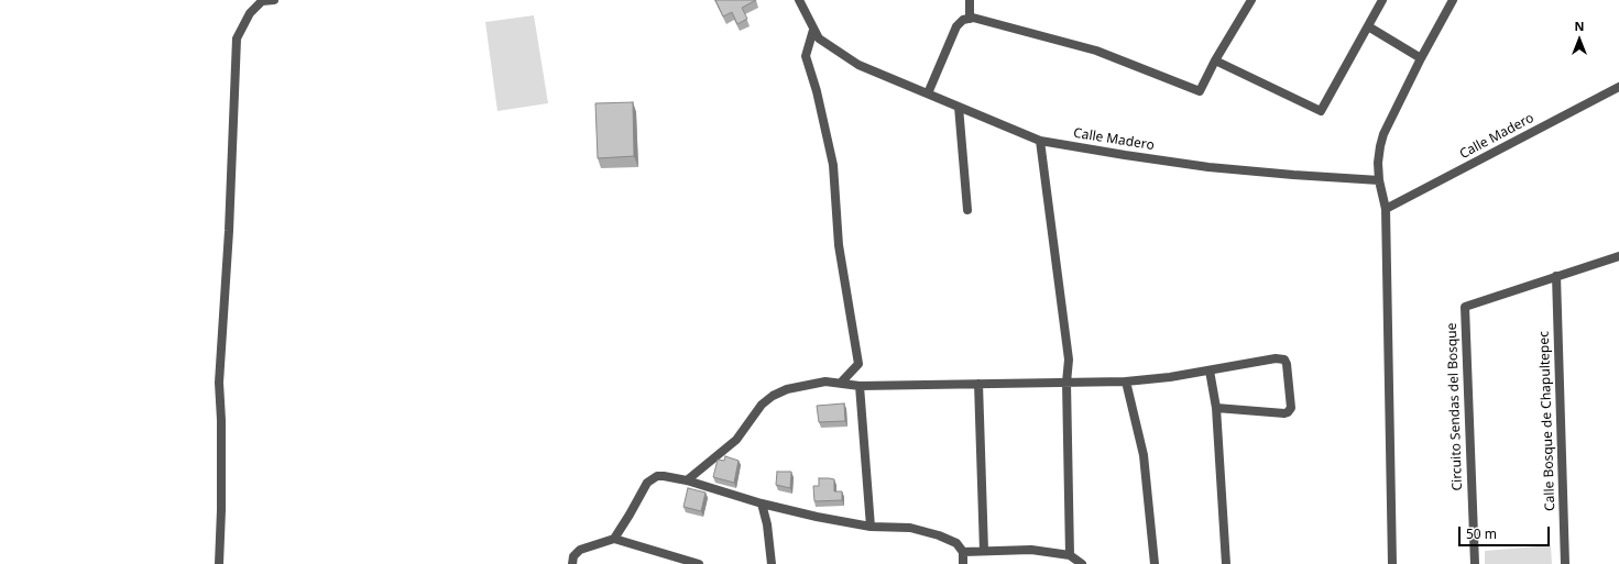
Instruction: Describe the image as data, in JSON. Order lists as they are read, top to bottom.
{
  "streets": {
    "street": ["Calle Madero", "Circuito Sendas del Bosque", "Calle Bosque de Chapultepec"]
  },
  "crossings": [
    ["Circuito Sendas del Bosque", "Calle Bosque de Chapultepec"]
  ],
  "scale_bar": "50 m",
  "north": "top"
}
